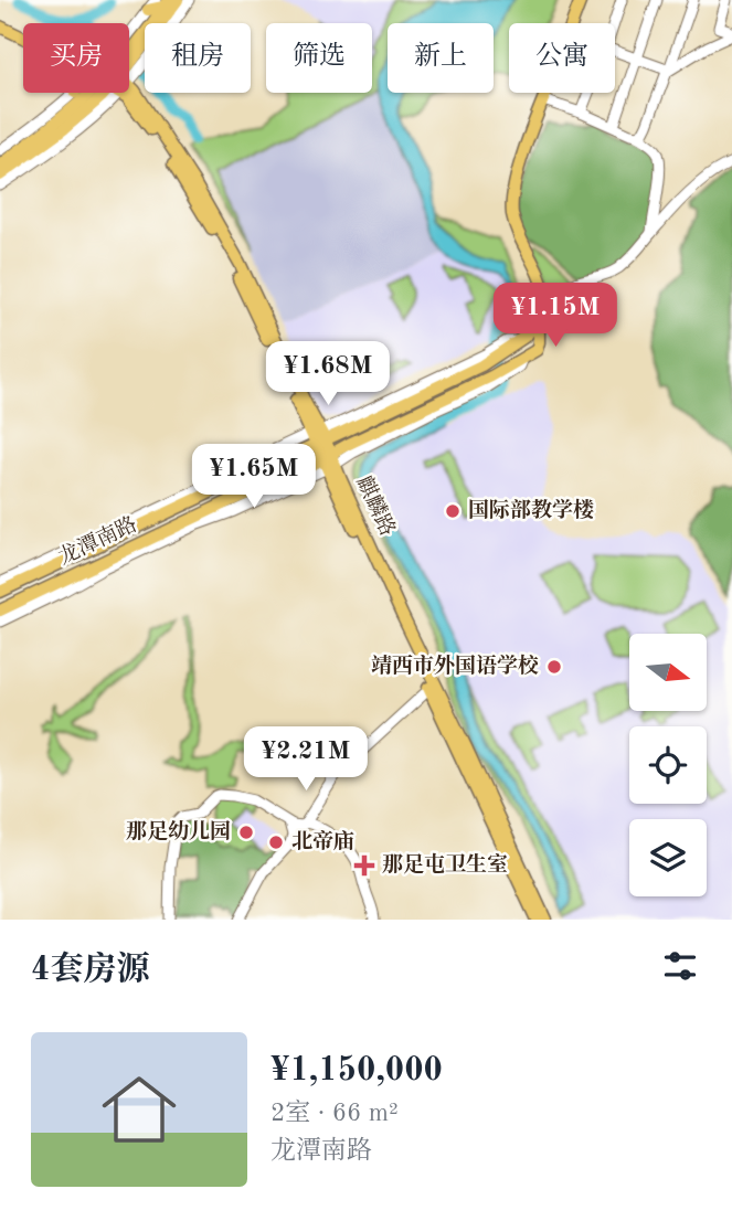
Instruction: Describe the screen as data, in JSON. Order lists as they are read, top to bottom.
{
  "streets": {
    "main road": ["麒麟路", "龙潭南路"]
  },
  "crossings": [
    ["麒麟路", "龙潭南路"]
  ],
  "places": {
    "other": [
      "国际部教学楼",
      "靖西市外国语学校",
      "那足幼儿园",
      "北帝庙"
    ],
    "health": ["那足屯卫生室"]
  },
  "north": "right",
  "page": {
    "chip": [
      "买房",
      "租房",
      "筛选",
      "新上",
      "公寓"
    ],
    "price": [
      "¥1.15M",
      "¥1.68M",
      "¥1.65M",
      "¥2.21M"
    ],
    "heading": "4套房源",
    "list": [
      {
        "name": "¥1,150,000",
        "note": "2室 · 66 m² · 龙潭南路"
      }
    ]
  }
}
